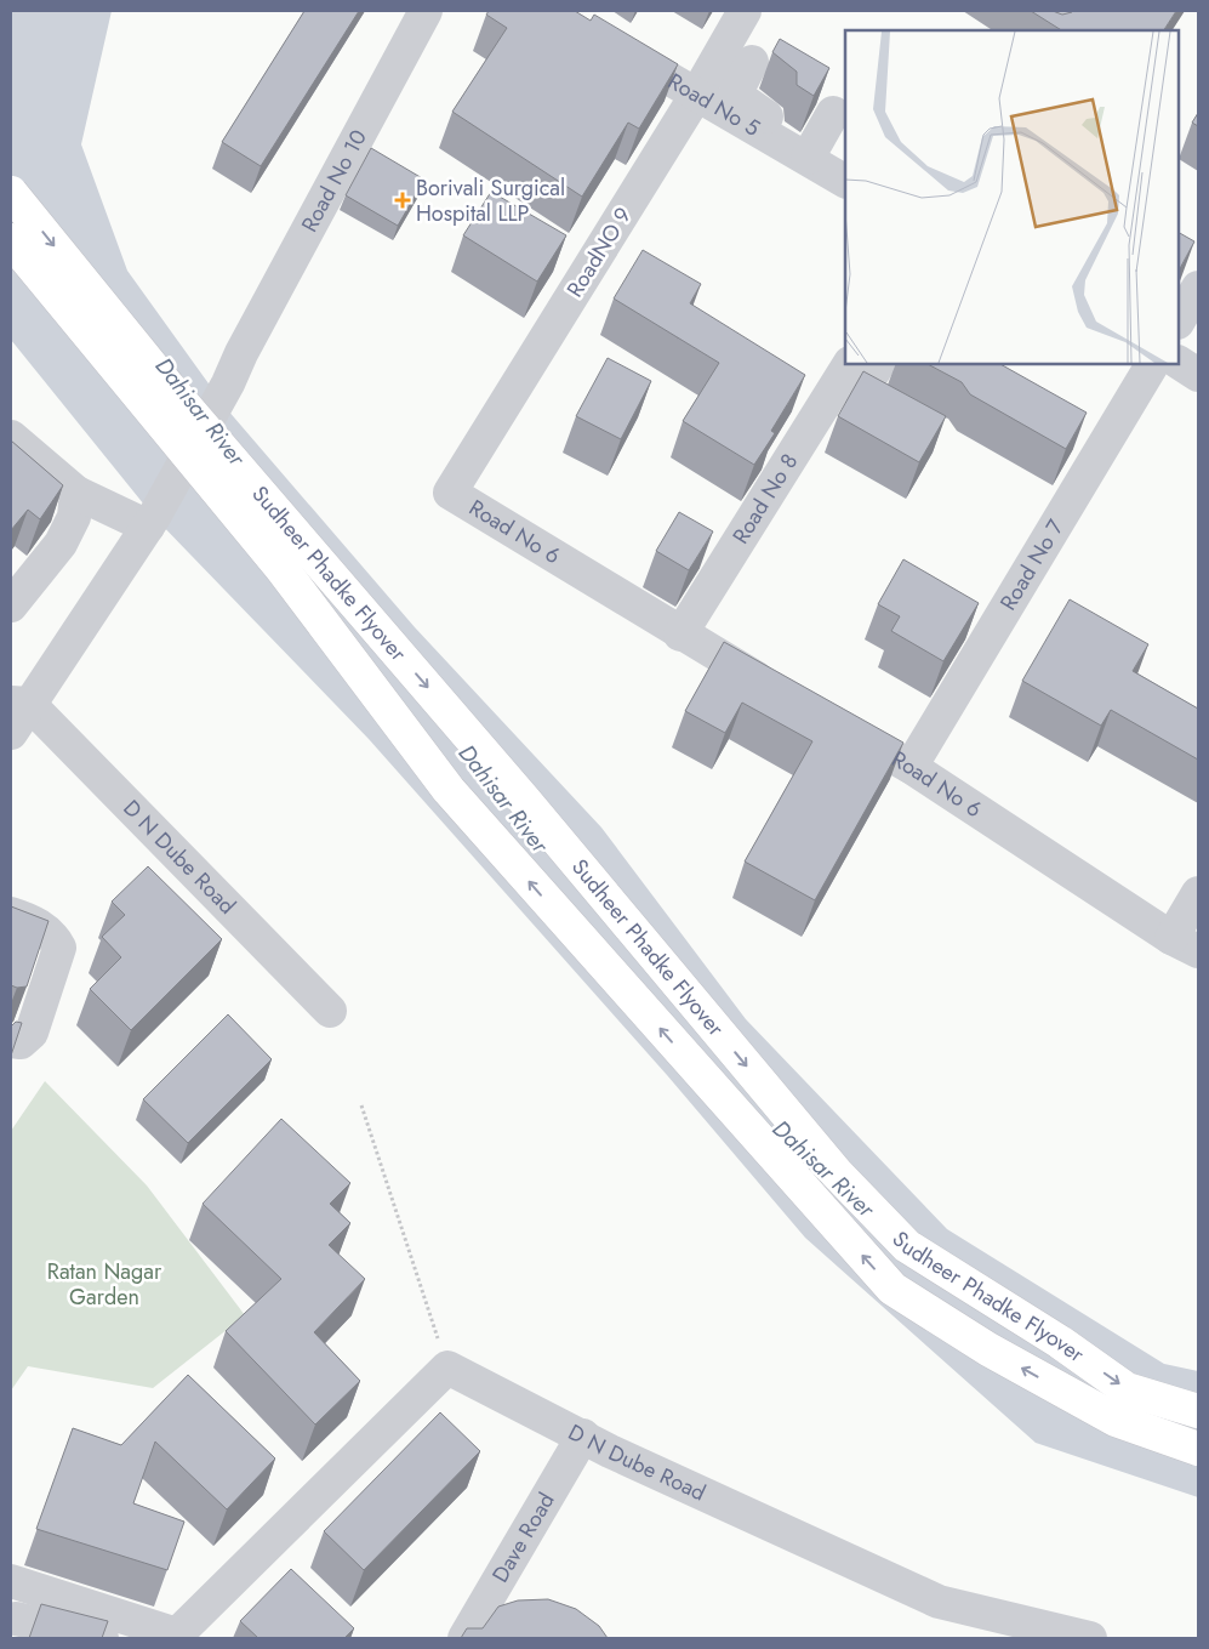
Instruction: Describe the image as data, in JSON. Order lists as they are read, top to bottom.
{
  "streets": {
    "main road": ["Sudheer Phadke Flyover"],
    "street": [
      "Road No 5",
      "Road No 10",
      "RoadNO 9",
      "Road No 8",
      "Road No 6",
      "Road No 7",
      "D N Dube Road",
      "Dave Road"
    ]
  },
  "crossings": [
    ["Road No 5", "RoadNO 9"],
    ["Road No 10", "D N Dube Road"],
    ["RoadNO 9", "Road No 6"],
    ["Road No 8", "Road No 6"],
    ["Road No 6", "Road No 7"],
    ["D N Dube Road", "Dave Road"]
  ],
  "water": ["Dahisar River"],
  "parks": ["Ratan Nagar Garden"],
  "places": {
    "health": ["Borivali Surgical Hospital LLP"]
  }
}
